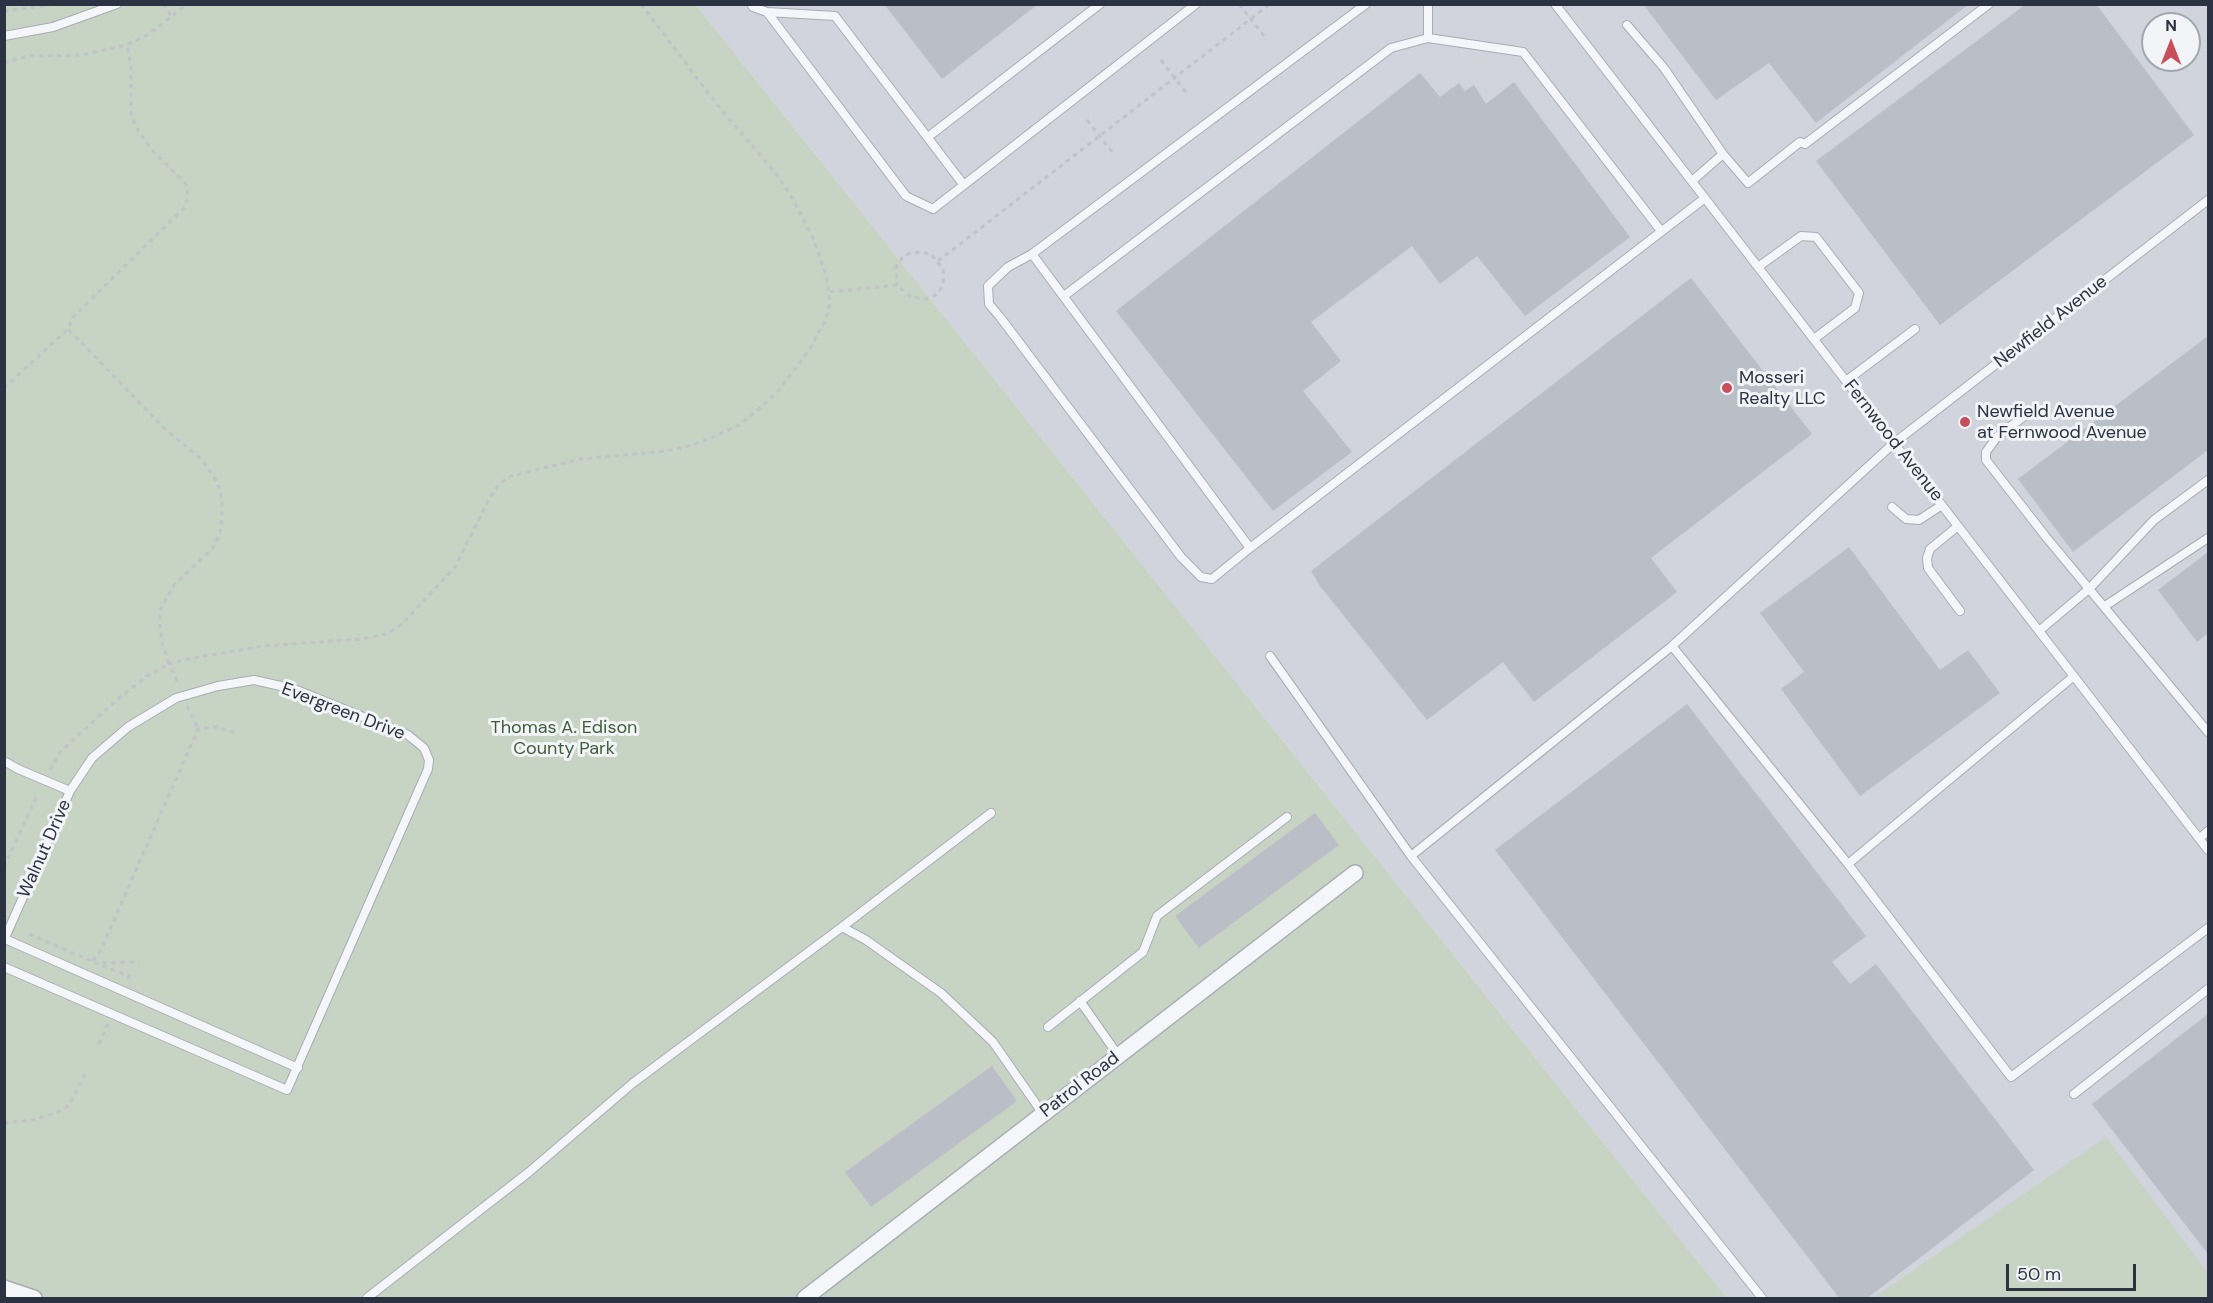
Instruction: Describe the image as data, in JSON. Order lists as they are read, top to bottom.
{
  "streets": {
    "street": ["Patrol Road"],
    "lane": [
      "Newfield Avenue",
      "Fernwood Avenue",
      "Evergreen Drive",
      "Walnut Drive"
    ]
  },
  "crossings": [
    ["Newfield Avenue", "Fernwood Avenue"],
    ["Evergreen Drive", "Walnut Drive"]
  ],
  "parks": ["Thomas A. Edison County Park"],
  "places": ["Mosseri Realty LLC", "Newfield Avenue at Fernwood Avenue"],
  "scale_bar": "50 m",
  "north": "top"
}
